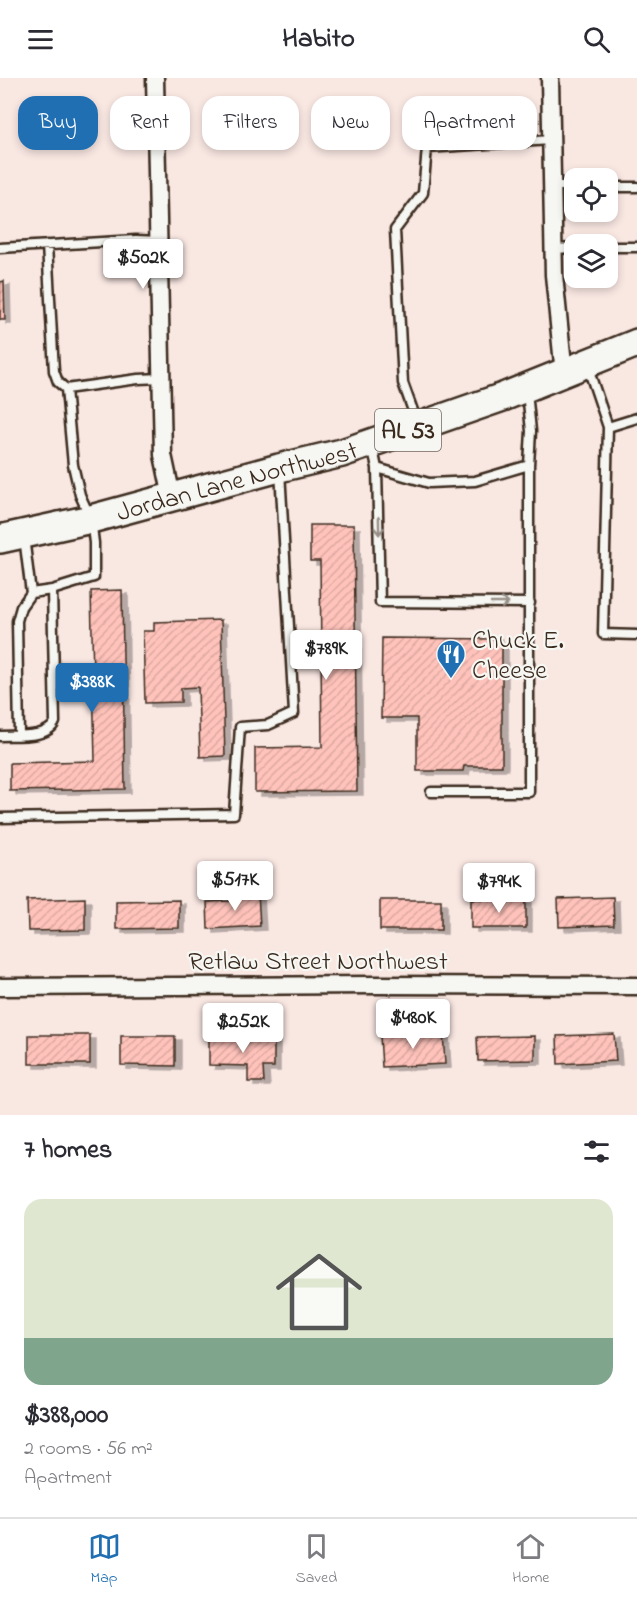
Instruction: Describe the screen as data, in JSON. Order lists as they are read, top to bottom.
{
  "streets": {
    "main road": ["AL 53", "Jordan Lane Northwest"],
    "street": ["Retlaw Street Northwest"]
  },
  "places": {
    "restaurant": ["Chuck E. Cheese"]
  },
  "page": {
    "header": "Habito",
    "chip": [
      "Buy",
      "Rent",
      "Filters",
      "New",
      "Apartment"
    ],
    "price": [
      "$502K",
      "$789K",
      "$388K",
      "$517K",
      "$794K",
      "$480K",
      "$252K"
    ],
    "heading": "7 homes",
    "list": [
      {
        "name": "$388,000",
        "note": "2 rooms · 56 m² · Apartment"
      }
    ],
    "tabs": ["Map", "Saved", "Home"]
  }
}
